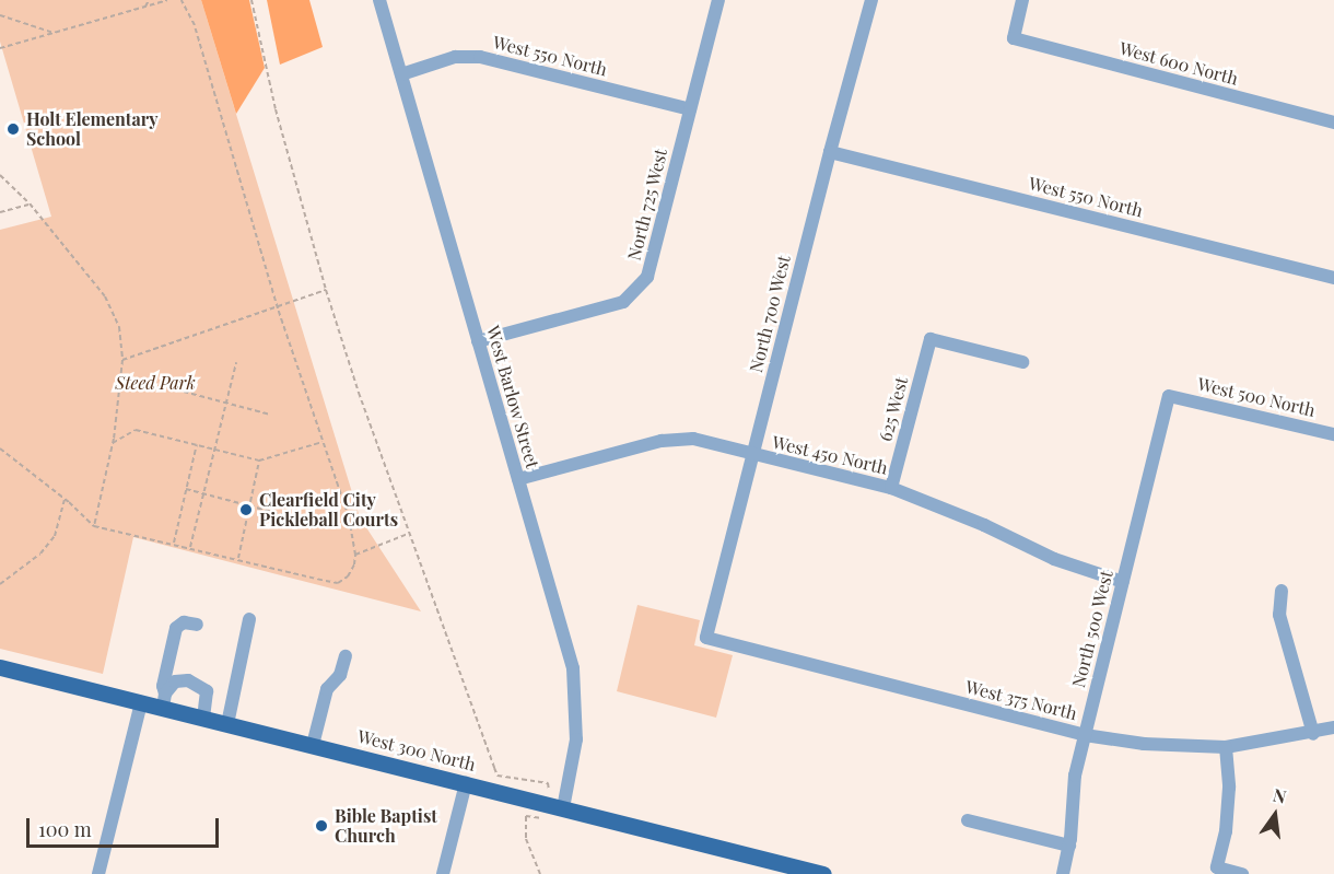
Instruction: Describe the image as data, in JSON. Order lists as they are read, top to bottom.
{
  "streets": {
    "main road": ["West 300 North"],
    "street": [
      "West 550 North",
      "West 600 North",
      "North 725 West",
      "North 700 West",
      "West Barlow Street",
      "West 500 North",
      "625 West",
      "West 450 North",
      "North 500 West",
      "West 375 North"
    ]
  },
  "crossings": [
    ["West 550 North", "North 725 West"],
    ["West 550 North", "North 700 West"],
    ["West 550 North", "West Barlow Street"],
    ["North 725 West", "West Barlow Street"],
    ["North 700 West", "West 450 North"],
    ["North 700 West", "West 375 North"],
    ["West Barlow Street", "West 450 North"],
    ["West Barlow Street", "West 300 North"],
    ["West 500 North", "North 500 West"],
    ["625 West", "West 450 North"],
    ["West 450 North", "North 500 West"],
    ["North 500 West", "West 375 North"]
  ],
  "parks": ["Steed Park"],
  "places": ["Holt Elementary School", "Clearfield City Pickleball Courts", "Bible Baptist Church"],
  "scale_bar": "100 m",
  "north": "top"
}
